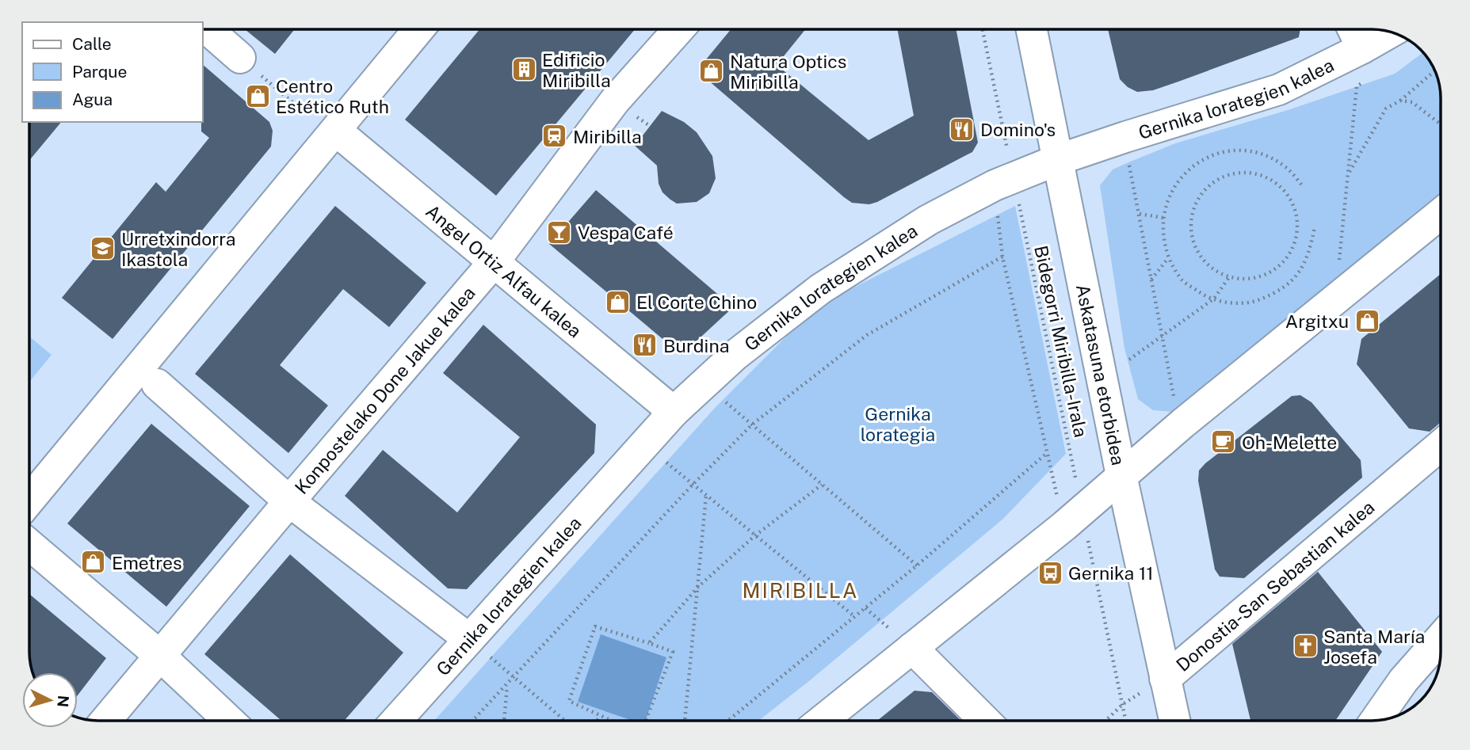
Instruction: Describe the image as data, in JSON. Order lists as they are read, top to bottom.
{
  "streets": {
    "street": [
      "Gernika lorategien kalea",
      "Angel Ortiz Alfau kalea",
      "Askatasuna etorbidea",
      "Konpostelako Done Jakue kalea",
      "Donostia-San Sebastian kalea"
    ],
    "path": ["Bidegorri Miribilla-Irala"]
  },
  "crossings": [
    ["Gernika lorategien kalea", "Angel Ortiz Alfau kalea"],
    ["Gernika lorategien kalea", "Bidegorri Miribilla-Irala"],
    ["Gernika lorategien kalea", "Askatasuna etorbidea"],
    ["Angel Ortiz Alfau kalea", "Konpostelako Done Jakue kalea"],
    ["Askatasuna etorbidea", "Donostia-San Sebastian kalea"]
  ],
  "districts": ["MIRIBILLA"],
  "parks": ["Gernika lorategia"],
  "places": {
    "building": ["Edificio Miribilla"],
    "shop": [
      "Natura Optics Miribilla",
      "Centro Estético Ruth",
      "El Corte Chino",
      "Argitxu",
      "Emetres"
    ],
    "restaurant": ["Domino's", "Burdina"],
    "station": ["Miribilla"],
    "bar": ["Vespa Café"],
    "school or university": ["Urretxindorra Ikastola"],
    "cafe": ["Oh-Melette"],
    "bus stop": ["Gernika 11"],
    "church": ["Santa María Josefa"]
  },
  "legend": ["Calle", "Parque", "Agua"],
  "north": "right"
}
